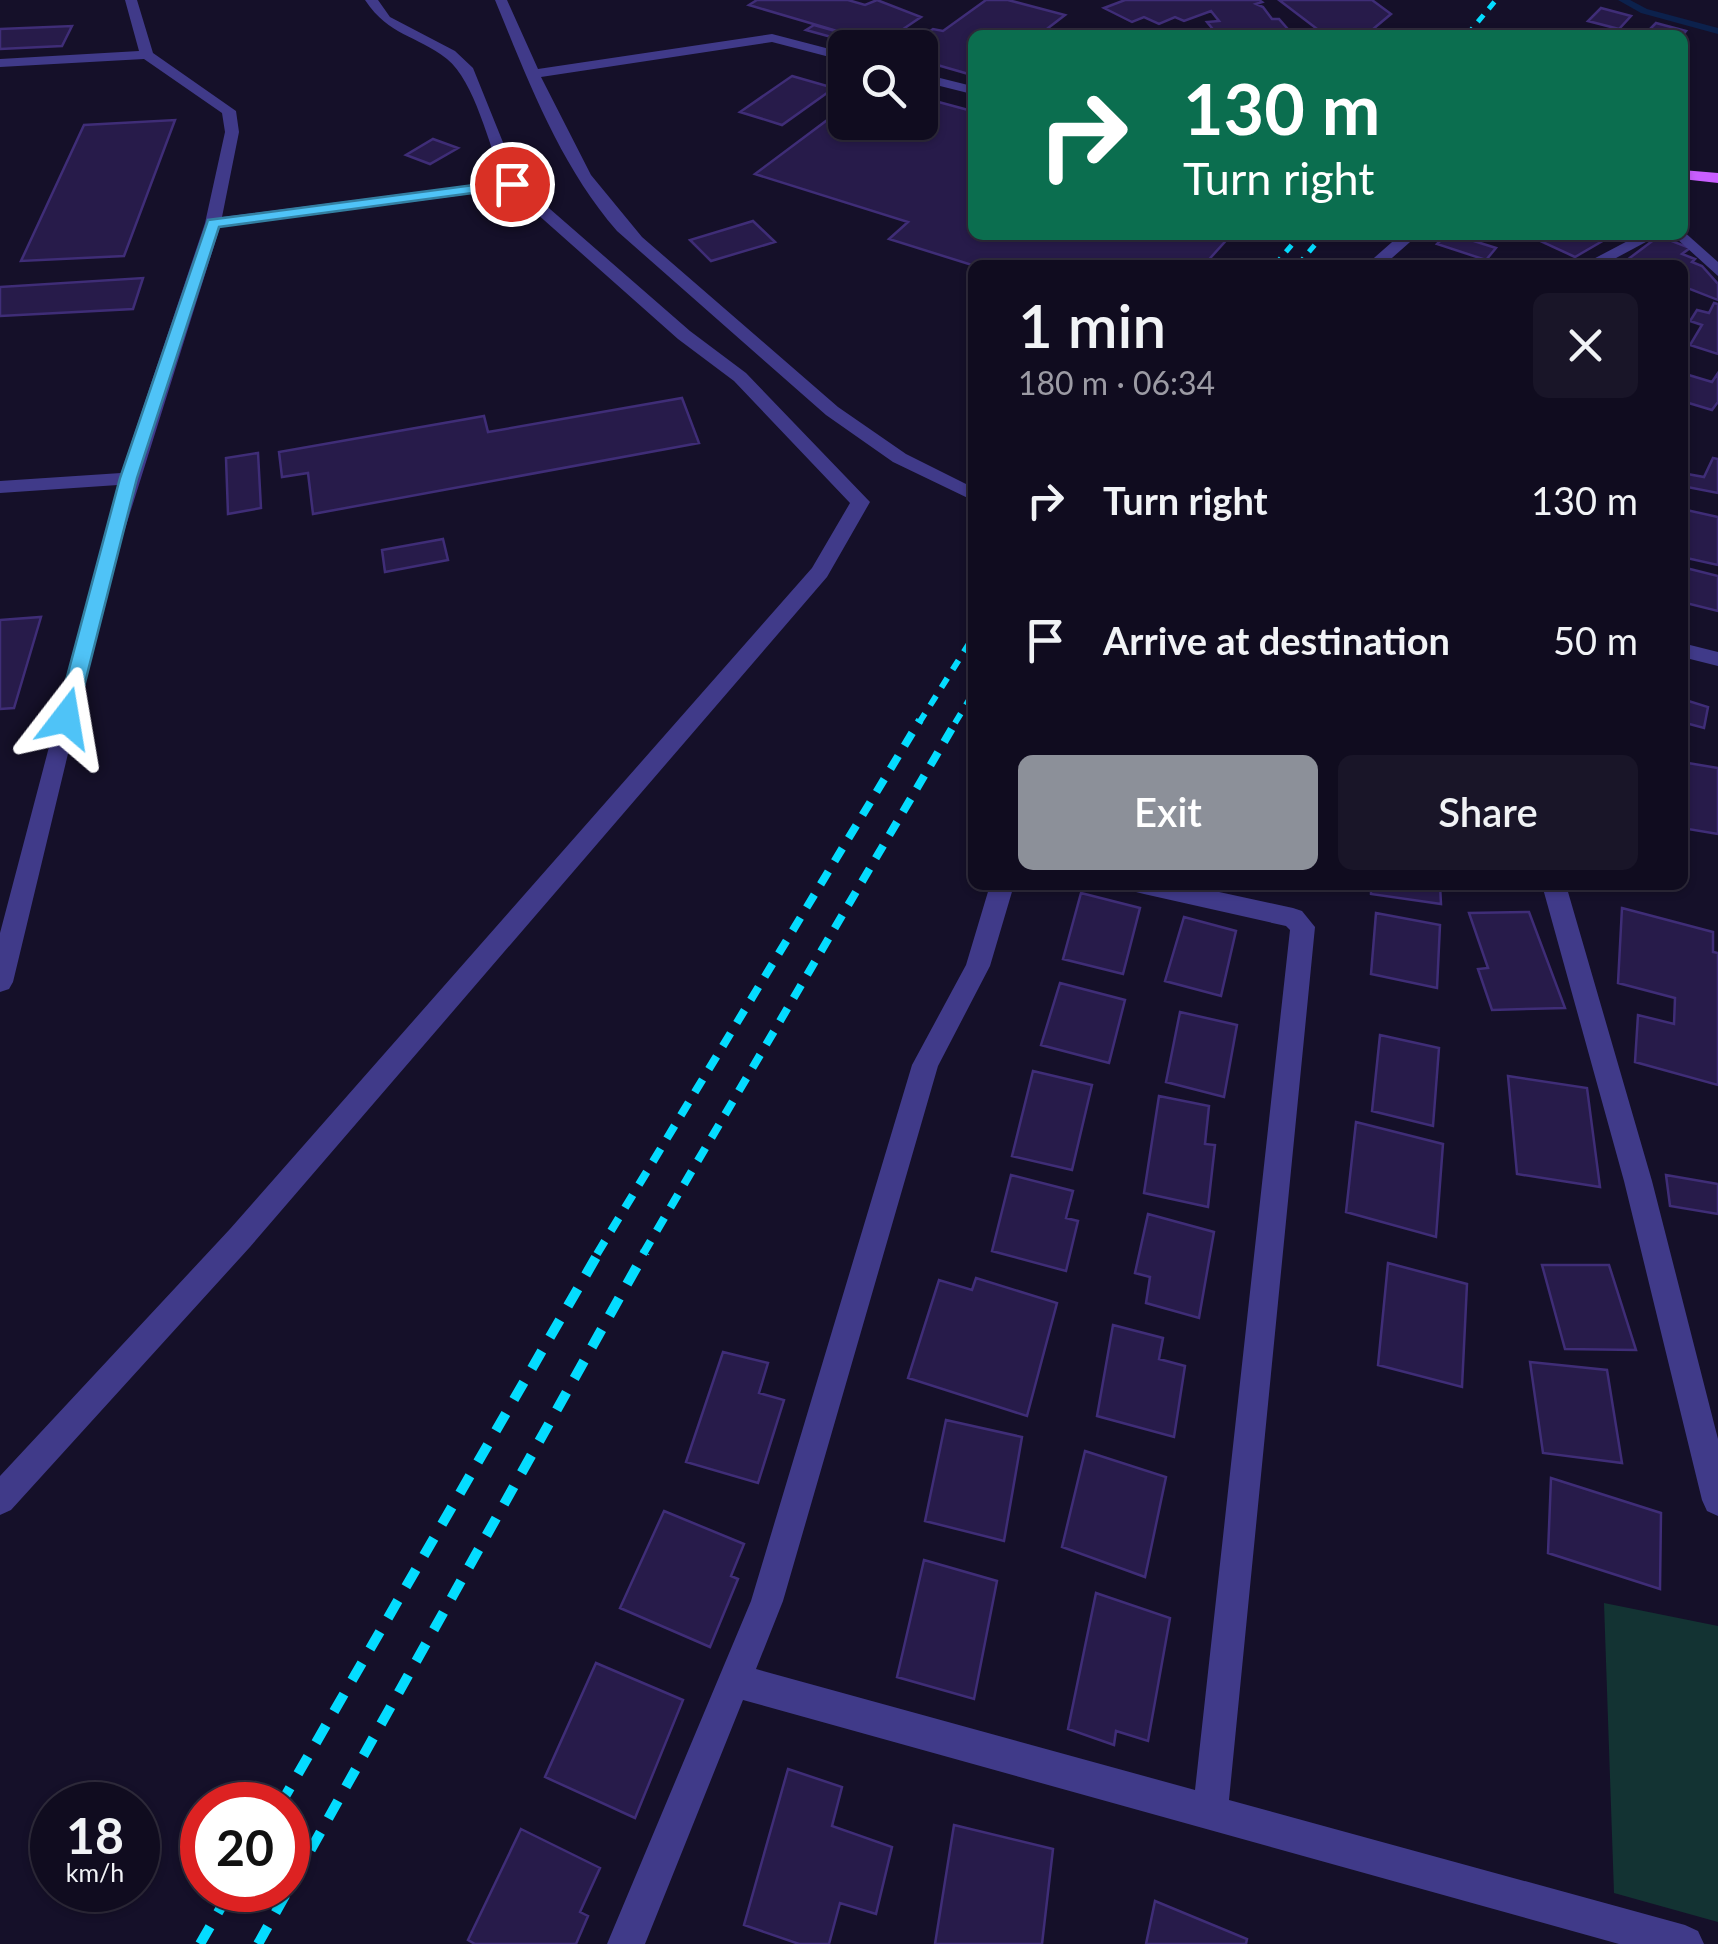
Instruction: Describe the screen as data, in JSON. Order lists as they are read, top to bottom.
{
  "page": {
    "turn": ["130 m", "Turn right"],
    "heading": ["1 min", "180 m · 06:34"],
    "list": [
      {
        "name": "Turn right",
        "value": "130 m"
      },
      {
        "name": "Arrive at destination",
        "value": "50 m"
      }
    ],
    "buttons": ["Exit", "Share"],
    "speed": "18 km/h",
    "limit": "20"
  }
}
